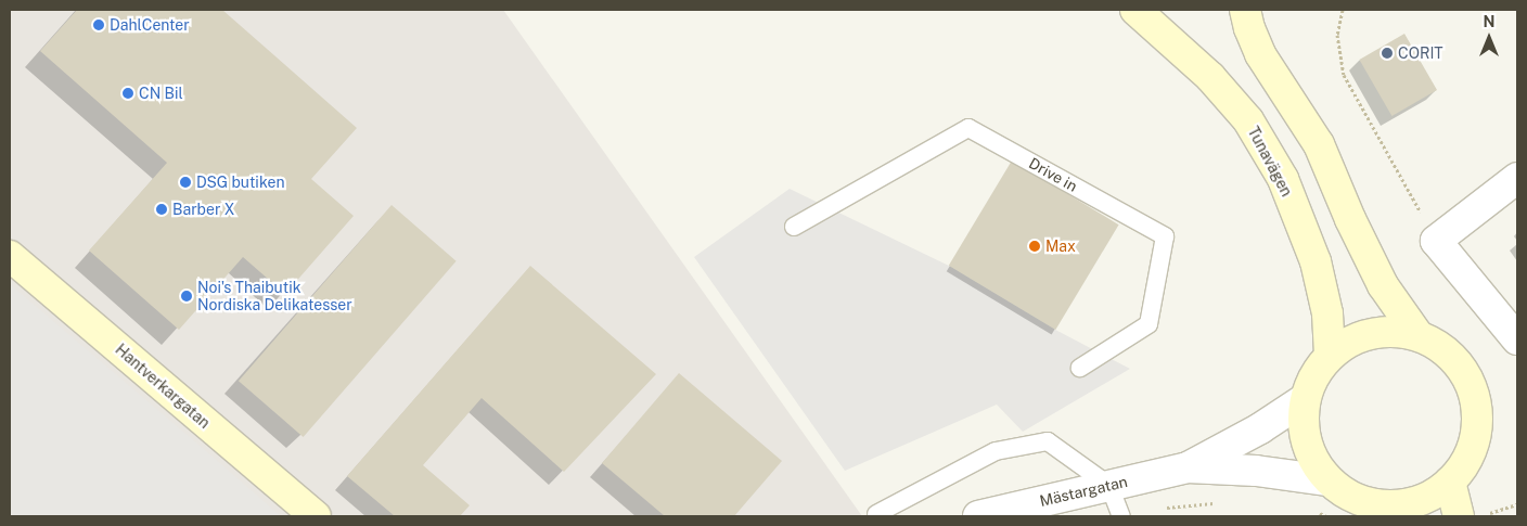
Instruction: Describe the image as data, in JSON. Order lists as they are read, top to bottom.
{
  "streets": {
    "street": ["Tunavägen", "Hantverkargatan", "Mästargatan"],
    "lane": ["Drive in"]
  },
  "crossings": [
    ["Tunavägen", "Mästargatan"]
  ],
  "places": [
    "DahlCenter",
    "CORIT",
    "CN Bil",
    "DSG butiken",
    "Barber X",
    "Max",
    "Noi's Thaibutik Nordiska Delikatesser"
  ],
  "north": "top"
}
